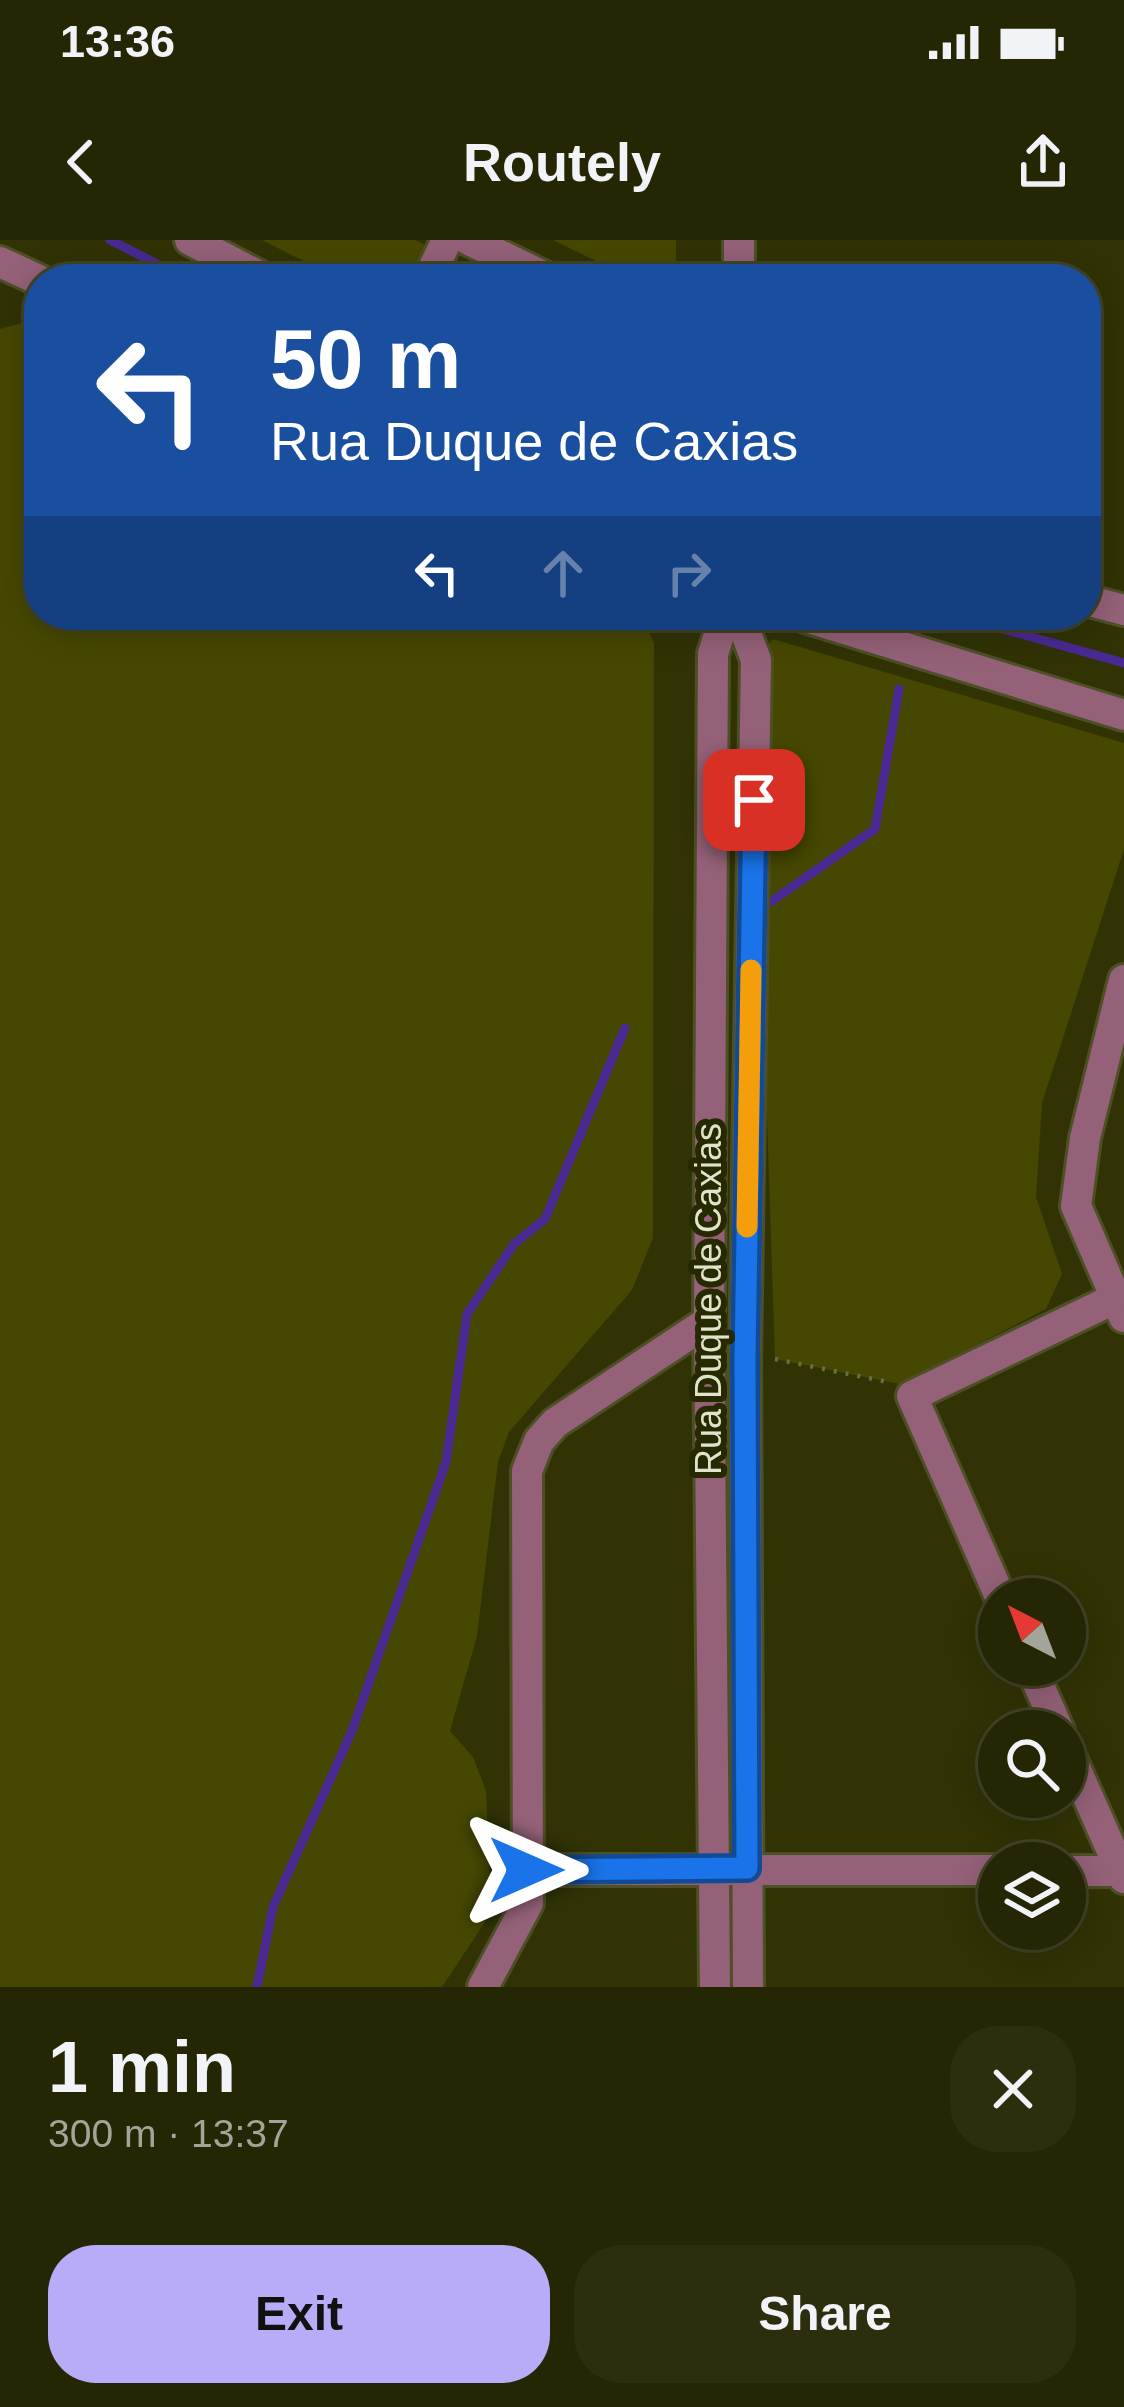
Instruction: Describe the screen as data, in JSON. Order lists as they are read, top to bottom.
{
  "streets": {
    "street": ["Rua Duque de Caxias"]
  },
  "north": "top left",
  "page": {
    "status": "13:36",
    "header": "Routely",
    "turn": ["50 m", "Rua Duque de Caxias"],
    "heading": ["1 min", "300 m · 13:37"],
    "buttons": ["Exit", "Share"]
  }
}
